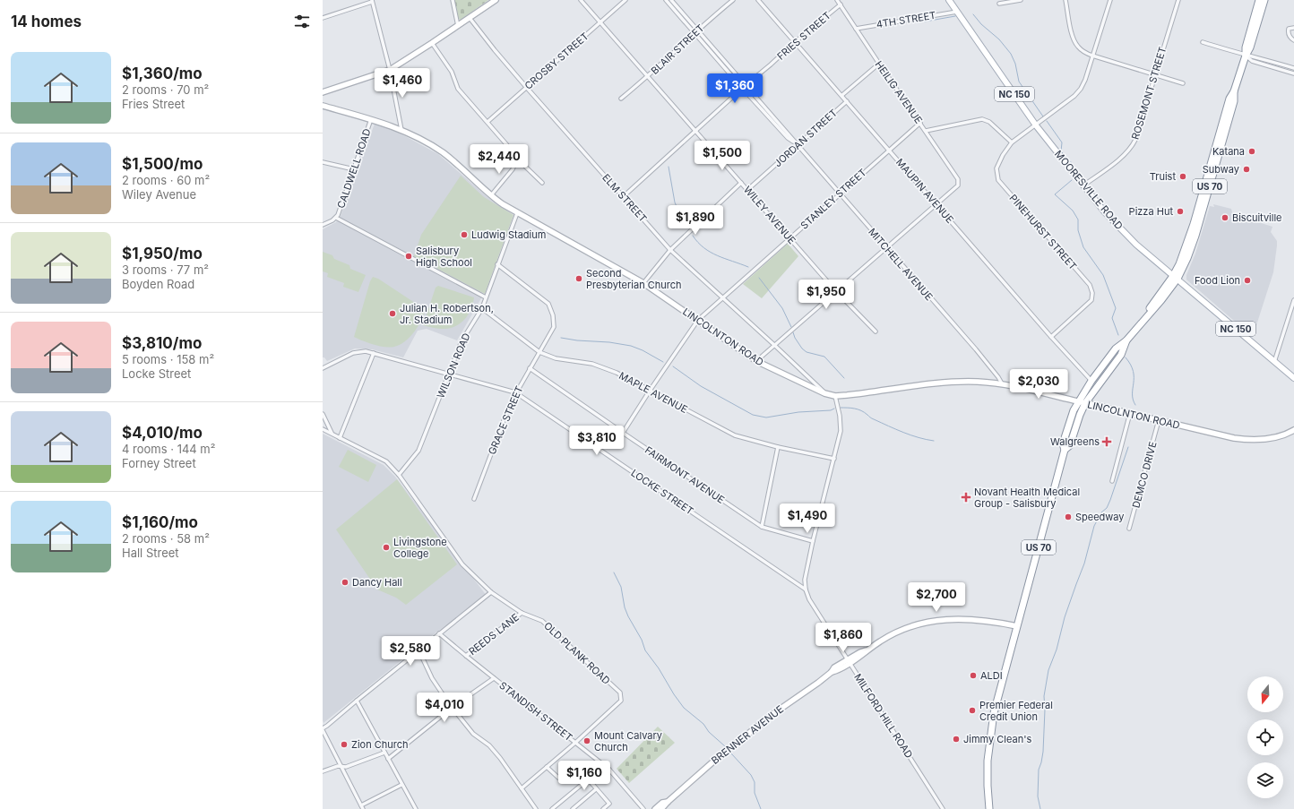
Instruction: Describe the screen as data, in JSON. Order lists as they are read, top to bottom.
{
  "streets": {
    "highway": ["US 70"],
    "main road": ["NC 150", "MOORESVILLE ROAD"],
    "street": [
      "4TH STREET",
      "FRIES STREET",
      "BLAIR STREET",
      "CROSBY STREET",
      "HEILIG AVENUE",
      "ROSEMONT STREET",
      "JORDAN STREET",
      "CALDWELL ROAD",
      "MAUPIN AVENUE",
      "ELM STREET",
      "STANLEY STREET",
      "WILEY AVENUE",
      "PINEHURST STREET",
      "MITCHELL AVENUE",
      "LINCOLNTON ROAD",
      "WILSON ROAD",
      "MAPLE AVENUE",
      "GRACE STREET",
      "FAIRMONT AVENUE",
      "DEMCO DRIVE",
      "LOCKE STREET",
      "REEDS LANE",
      "OLD PLANK ROAD",
      "STANDISH STREET",
      "MILFORD HILL ROAD",
      "BRENNER AVENUE"
    ]
  },
  "crossings": [
    ["4TH STREET", "HEILIG AVENUE"],
    ["4TH STREET", "MOORESVILLE ROAD"],
    ["FRIES STREET", "HEILIG AVENUE"],
    ["FRIES STREET", "MAUPIN AVENUE"],
    ["FRIES STREET", "ELM STREET"],
    ["FRIES STREET", "WILEY AVENUE"],
    ["FRIES STREET", "MITCHELL AVENUE"],
    ["BLAIR STREET", "WILEY AVENUE"],
    ["BLAIR STREET", "MITCHELL AVENUE"],
    ["CROSBY STREET", "ELM STREET"],
    ["CROSBY STREET", "WILEY AVENUE"],
    ["HEILIG AVENUE", "MAUPIN AVENUE"],
    ["HEILIG AVENUE", "STANLEY STREET"],
    ["ROSEMONT STREET", "MOORESVILLE ROAD"],
    ["JORDAN STREET", "MAUPIN AVENUE"],
    ["JORDAN STREET", "WILEY AVENUE"],
    ["JORDAN STREET", "MITCHELL AVENUE"],
    ["CALDWELL ROAD", "LINCOLNTON ROAD"],
    ["US 70", "MOORESVILLE ROAD"],
    ["US 70", "MAUPIN AVENUE"],
    ["US 70", "LINCOLNTON ROAD"],
    ["US 70", "BRENNER AVENUE"],
    ["MOORESVILLE ROAD", "PINEHURST STREET"],
    ["MAUPIN AVENUE", "STANLEY STREET"],
    ["MAUPIN AVENUE", "PINEHURST STREET"],
    ["ELM STREET", "STANLEY STREET"],
    ["ELM STREET", "LINCOLNTON ROAD"],
    ["STANLEY STREET", "WILEY AVENUE"],
    ["STANLEY STREET", "MITCHELL AVENUE"],
    ["STANLEY STREET", "LINCOLNTON ROAD"],
    ["STANLEY STREET", "MAPLE AVENUE"],
    ["STANLEY STREET", "FAIRMONT AVENUE"],
    ["MITCHELL AVENUE", "LINCOLNTON ROAD"],
    ["LINCOLNTON ROAD", "WILSON ROAD"],
    ["LINCOLNTON ROAD", "DEMCO DRIVE"],
    ["LINCOLNTON ROAD", "MILFORD HILL ROAD"],
    ["WILSON ROAD", "MAPLE AVENUE"],
    ["WILSON ROAD", "GRACE STREET"],
    ["WILSON ROAD", "LOCKE STREET"],
    ["WILSON ROAD", "OLD PLANK ROAD"],
    ["MAPLE AVENUE", "GRACE STREET"],
    ["MAPLE AVENUE", "MILFORD HILL ROAD"],
    ["GRACE STREET", "FAIRMONT AVENUE"],
    ["GRACE STREET", "LOCKE STREET"],
    ["FAIRMONT AVENUE", "MILFORD HILL ROAD"],
    ["LOCKE STREET", "MILFORD HILL ROAD"],
    ["REEDS LANE", "OLD PLANK ROAD"],
    ["REEDS LANE", "STANDISH STREET"],
    ["OLD PLANK ROAD", "STANDISH STREET"],
    ["MILFORD HILL ROAD", "BRENNER AVENUE"]
  ],
  "places": {
    "other": [
      "Katana",
      "Subway",
      "Truist",
      "Pizza Hut",
      "Biscuitville",
      "Ludwig Stadium",
      "Salisbury High School",
      "Second Presbyterian Church",
      "Food Lion",
      "Julian H. Robertson, Jr. Stadium",
      "Speedway",
      "Livingstone College",
      "Dancy Hall",
      "ALDI",
      "Premier Federal Credit Union",
      "Jimmy Clean's",
      "Mount Calvary Church",
      "Zion Church"
    ],
    "health": ["Walgreens", "Novant Health Medical Group - Salisbury"]
  },
  "north": "bottom",
  "page": {
    "heading": "14 homes",
    "list": [
      {
        "name": "$1,360/mo",
        "note": "2 rooms · 70 m² · Fries Street"
      },
      {
        "name": "$1,500/mo",
        "note": "2 rooms · 60 m² · Wiley Avenue"
      },
      {
        "name": "$1,950/mo",
        "note": "3 rooms · 77 m² · Boyden Road"
      },
      {
        "name": "$3,810/mo",
        "note": "5 rooms · 158 m² · Locke Street"
      },
      {
        "name": "$4,010/mo",
        "note": "4 rooms · 144 m² · Forney Street"
      },
      {
        "name": "$1,160/mo",
        "note": "2 rooms · 58 m² · Hall Street"
      }
    ],
    "price": [
      "$1,460",
      "$1,360",
      "$1,500",
      "$2,440",
      "$1,890",
      "$1,950",
      "$2,030",
      "$3,810",
      "$1,490",
      "$2,700",
      "$1,860",
      "$2,580",
      "$4,010",
      "$1,160"
    ]
  }
}
